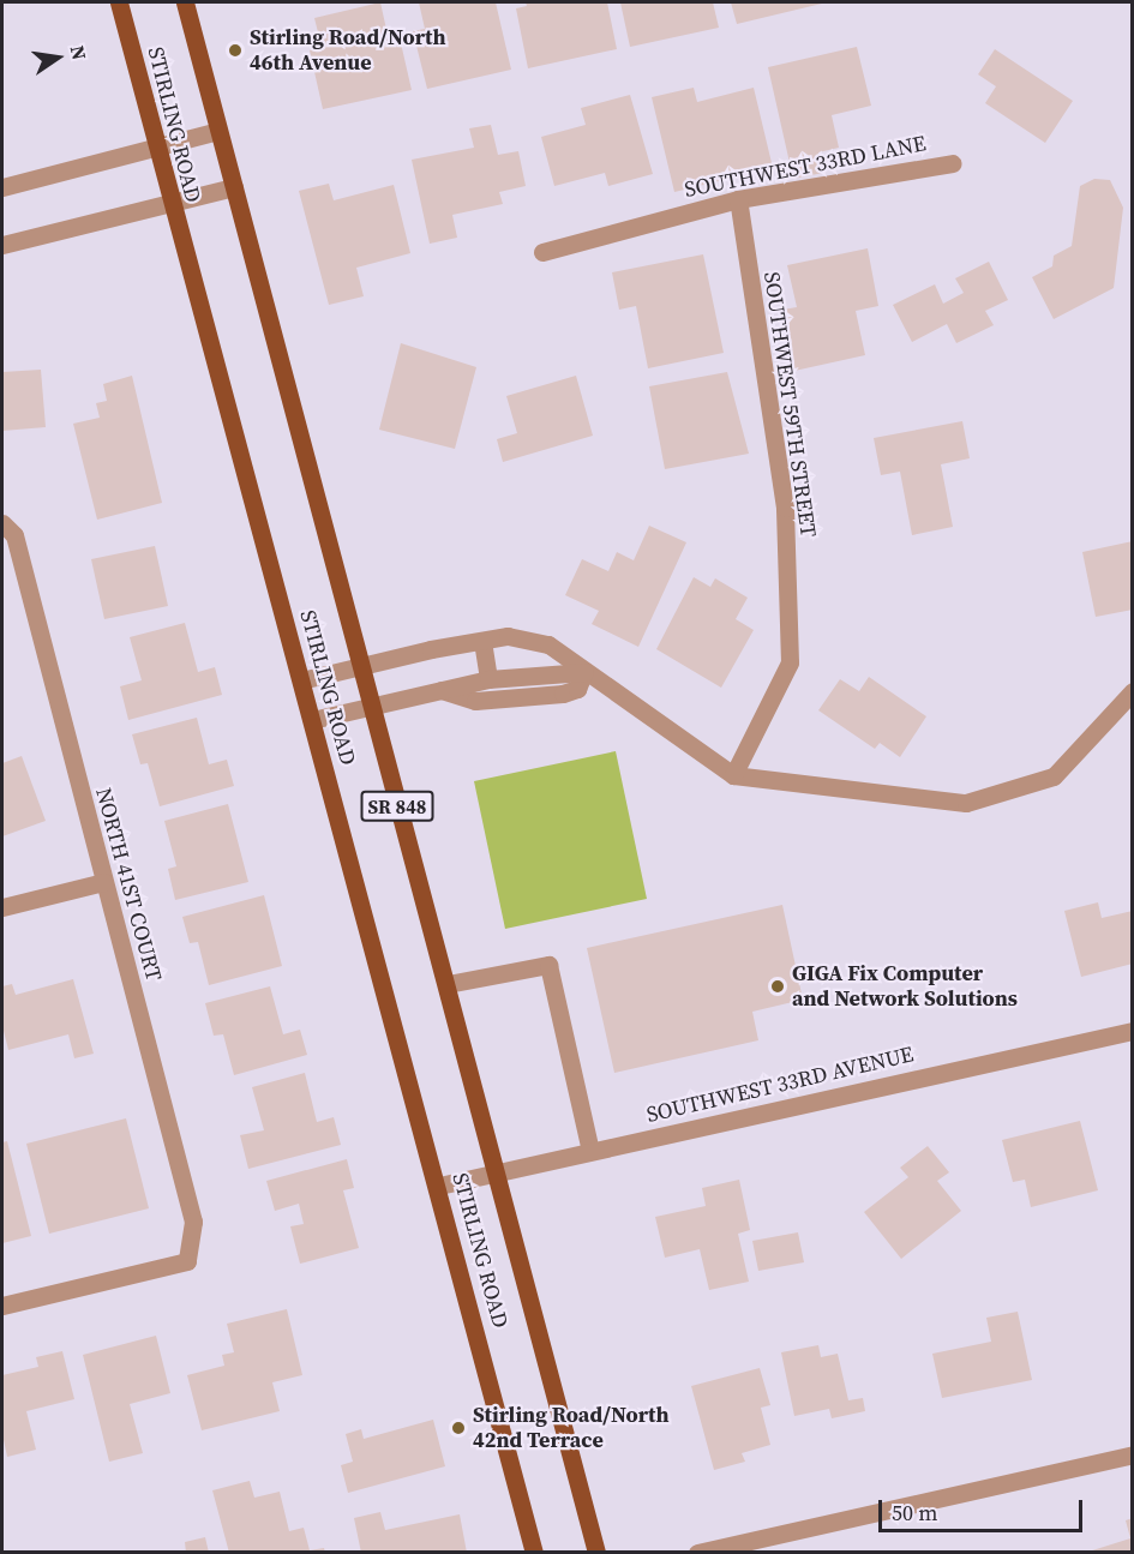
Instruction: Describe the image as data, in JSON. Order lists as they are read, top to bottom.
{
  "streets": {
    "main road": ["STIRLING ROAD", "SR 848"],
    "street": [
      "SOUTHWEST 33RD LANE",
      "SOUTHWEST 59TH STREET",
      "NORTH 41ST COURT",
      "SOUTHWEST 33RD AVENUE"
    ]
  },
  "crossings": [
    ["STIRLING ROAD", "SOUTHWEST 33RD AVENUE"],
    ["SOUTHWEST 33RD LANE", "SOUTHWEST 59TH STREET"]
  ],
  "places": ["Stirling Road/North 46th Avenue", "GIGA Fix Computer and Network Solutions", "Stirling Road/North 42nd Terrace"],
  "scale_bar": "50 m",
  "north": "right"
}
